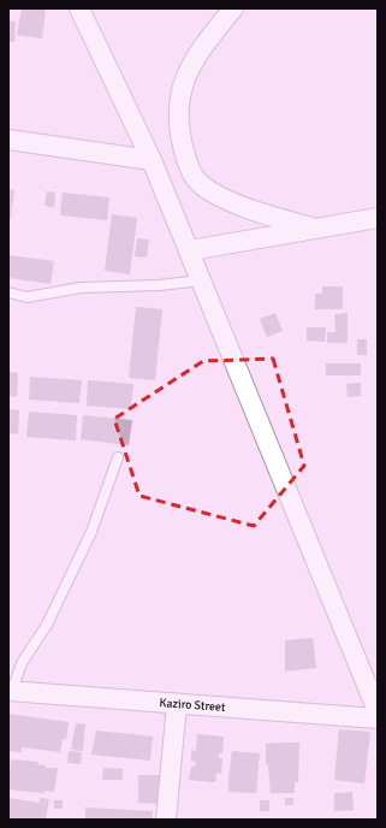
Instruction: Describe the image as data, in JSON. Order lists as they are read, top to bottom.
{
  "streets": {
    "street": ["Kaziro Street"]
  }
}
